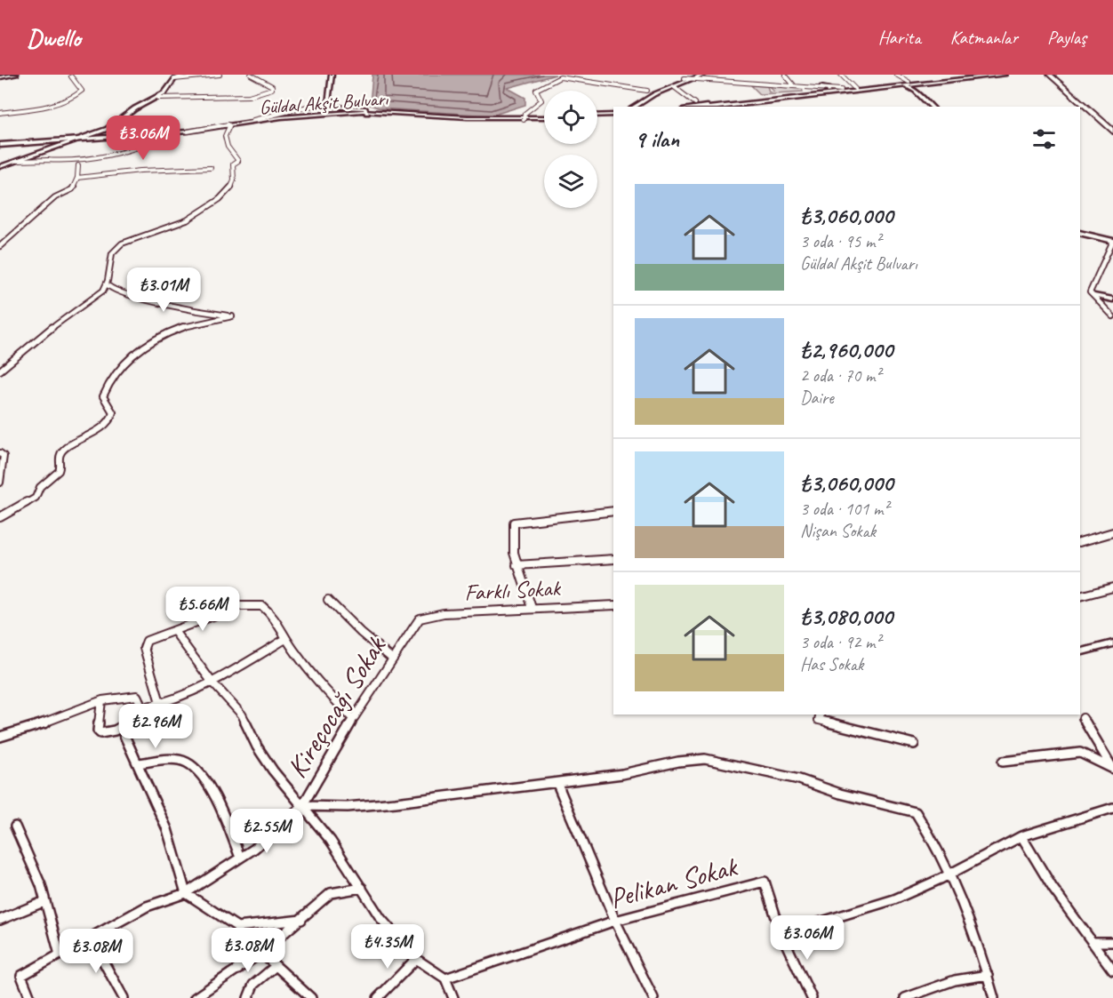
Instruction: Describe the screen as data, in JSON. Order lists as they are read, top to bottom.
{
  "streets": {
    "main road": ["Güldal Akşit Bulvarı"],
    "street": ["Farklı Sokak", "Kireçocağı Sokak", "Pelikan Sokak"]
  },
  "crossings": [
    ["Farklı Sokak", "Kireçocağı Sokak"]
  ],
  "page": {
    "header": "Dwello",
    "nav": ["Harita", "Katmanlar", "Paylaş"],
    "heading": "9 ilan",
    "price": [
      "₺3.06M",
      "₺3.01M",
      "₺5.66M",
      "₺2.96M",
      "₺2.55M",
      "₺3.06M",
      "₺4.35M",
      "₺3.08M",
      "₺3.08M"
    ],
    "list": [
      {
        "name": "₺3,060,000",
        "note": "3 oda · 95 m² · Güldal Akşit Bulvarı"
      },
      {
        "name": "₺2,960,000",
        "note": "2 oda · 70 m² · Daire"
      },
      {
        "name": "₺3,060,000",
        "note": "3 oda · 101 m² · Nişan Sokak"
      },
      {
        "name": "₺3,080,000",
        "note": "3 oda · 92 m² · Has Sokak"
      }
    ]
  }
}
